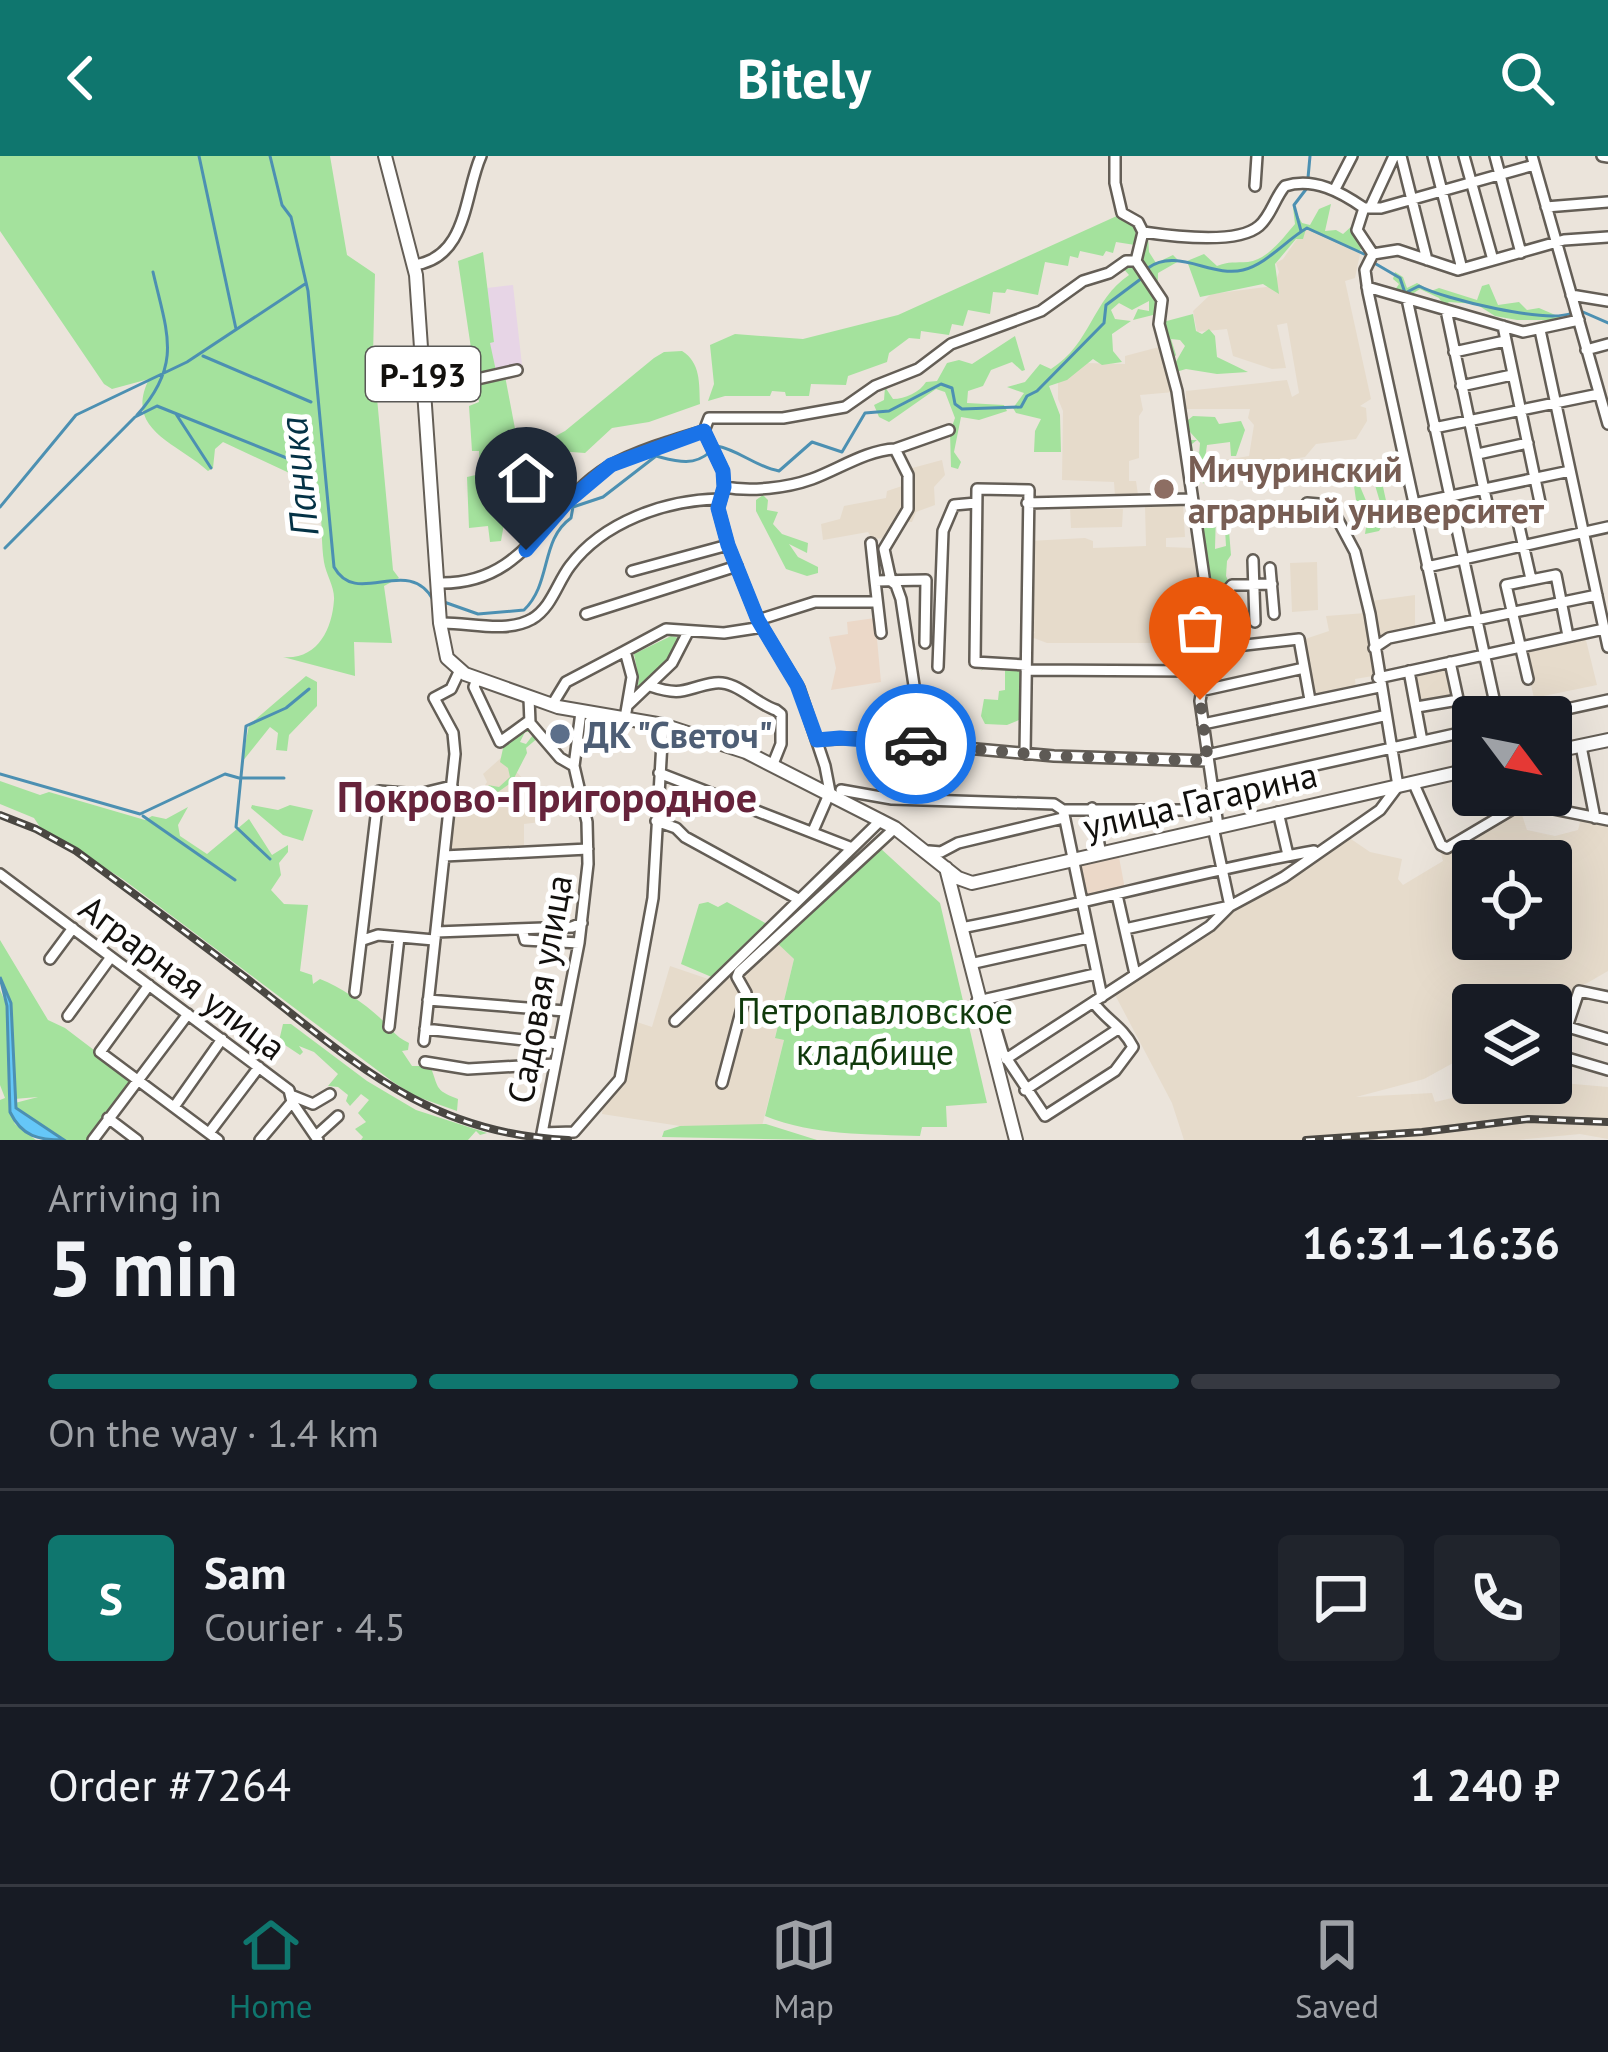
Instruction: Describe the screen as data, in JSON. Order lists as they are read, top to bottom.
{
  "streets": {
    "main road": ["Р-193", "улица Гагарина"],
    "street": ["Аграрная улица", "Садовая улица"]
  },
  "crossings": [
    ["Р-193", "Садовая улица"]
  ],
  "districts": ["Покрово-Пригородное"],
  "water": ["Паника"],
  "parks": ["Петропавловское кладбище"],
  "places": ["Мичуринский аграрный университет", "ДК \"Светоч\""],
  "north": "bottom right",
  "page": {
    "header": "Bitely",
    "heading": ["5 min", "Arriving in", "16:31–16:36"],
    "panel": [
      "Sam",
      "Courier · 4.5",
      "Order #7264",
      "1 240 ₽"
    ],
    "bar": "On the way · 1.4 km",
    "round": "S",
    "tabs": ["Home", "Map", "Saved"]
  }
}
